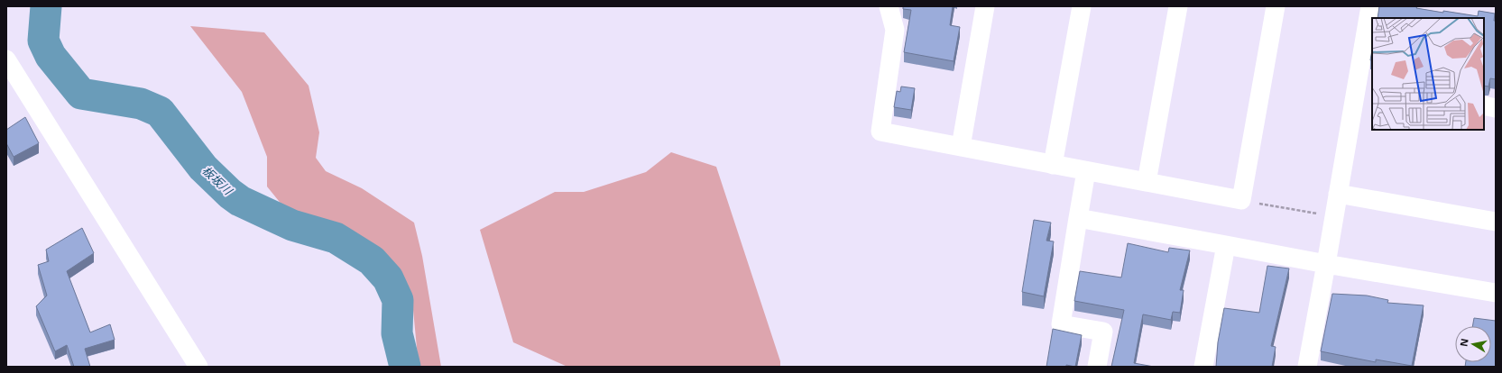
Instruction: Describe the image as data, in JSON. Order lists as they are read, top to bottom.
{
  "water": ["板坂川"],
  "north": "left"
}
